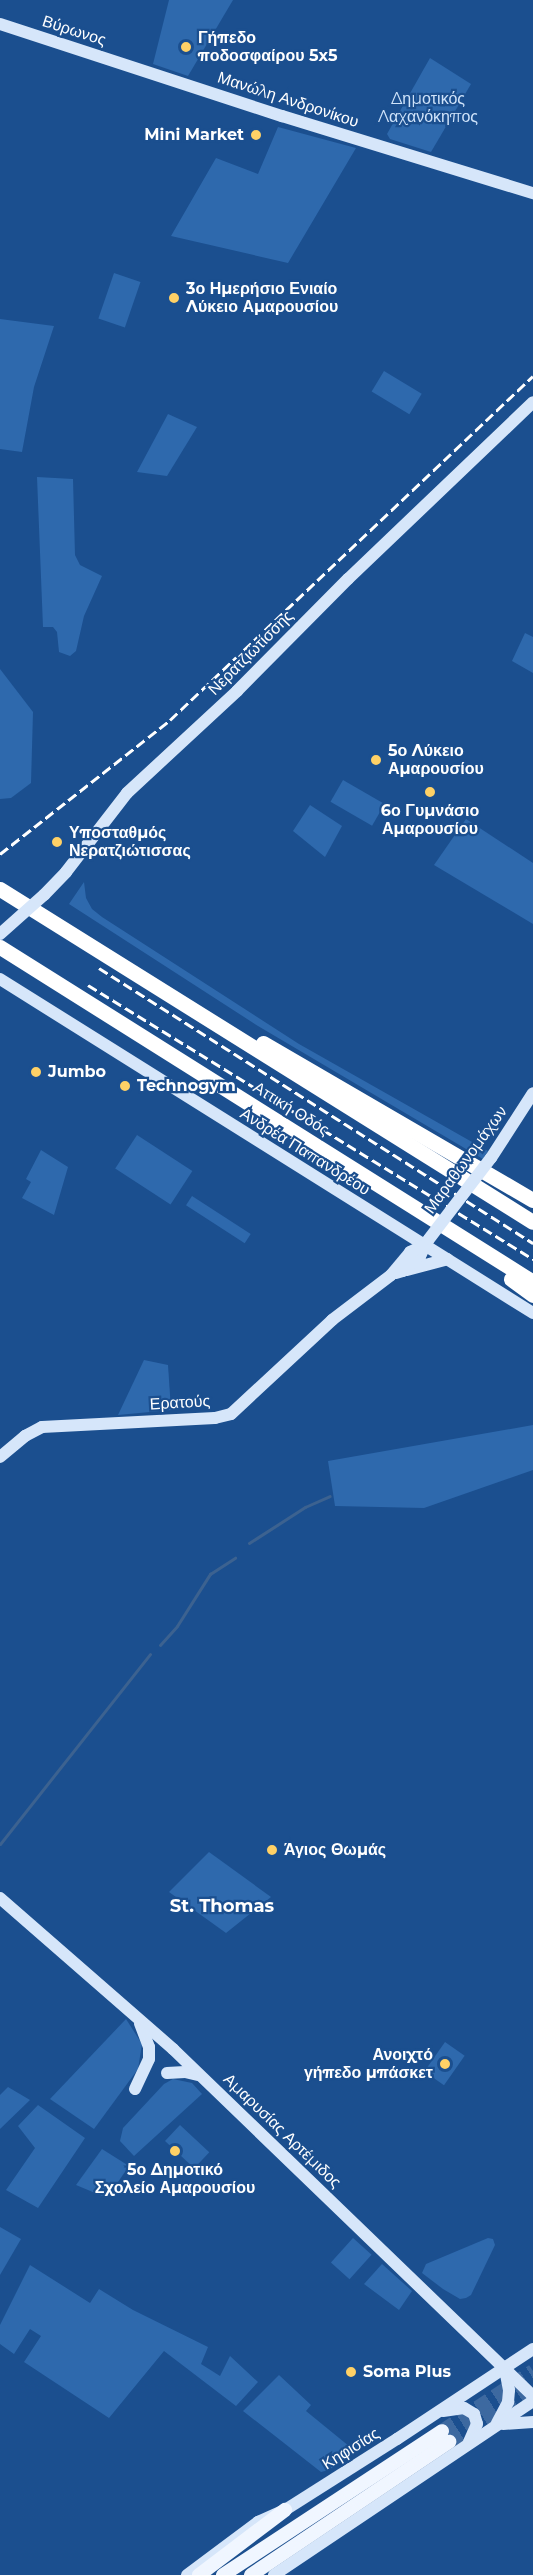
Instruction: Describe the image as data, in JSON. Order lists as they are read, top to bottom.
{
  "streets": {
    "highway": ["Αττική Οδός"],
    "main road": ["Κηφισίας"],
    "street": [
      "Βύρωνος",
      "Μανώλη Ανδρονίκου",
      "Νερατζιωτίσσης",
      "Ανδρέα Παπανδρέου",
      "Μαραθωνομάχων",
      "Ερατούς",
      "Αμαρυσίας Αρτέμιδος"
    ]
  },
  "crossings": [
    ["Βύρωνος", "Μανώλη Ανδρονίκου"],
    ["Ανδρέα Παπανδρέου", "Μαραθωνομάχων"],
    ["Ανδρέα Παπανδρέου", "Ερατούς"],
    ["Μαραθωνομάχων", "Ερατούς"],
    ["Αμαρυσίας Αρτέμιδος", "Κηφισίας"]
  ],
  "districts": ["St. Thomas"],
  "parks": ["Δημοτικός Λαχανόκηπος"],
  "places": [
    "Γήπεδο ποδοσφαίρου 5x5",
    "Mini Market",
    "3ο Ημερήσιο Ενιαίο Λύκειο Αμαρουσίου",
    "5ο Λύκειο Αμαρουσίου",
    "6ο Γυμνάσιο Αμαρουσίου",
    "Υποσταθμός Νερατζιώτισσας",
    "Jumbo",
    "Technogym",
    "Άγιος Θωμάς",
    "Ανοιχτό γήπεδο μπάσκετ",
    "5ο Δημοτικό Σχολείο Αμαρουσίου",
    "Soma Plus"
  ]
}
